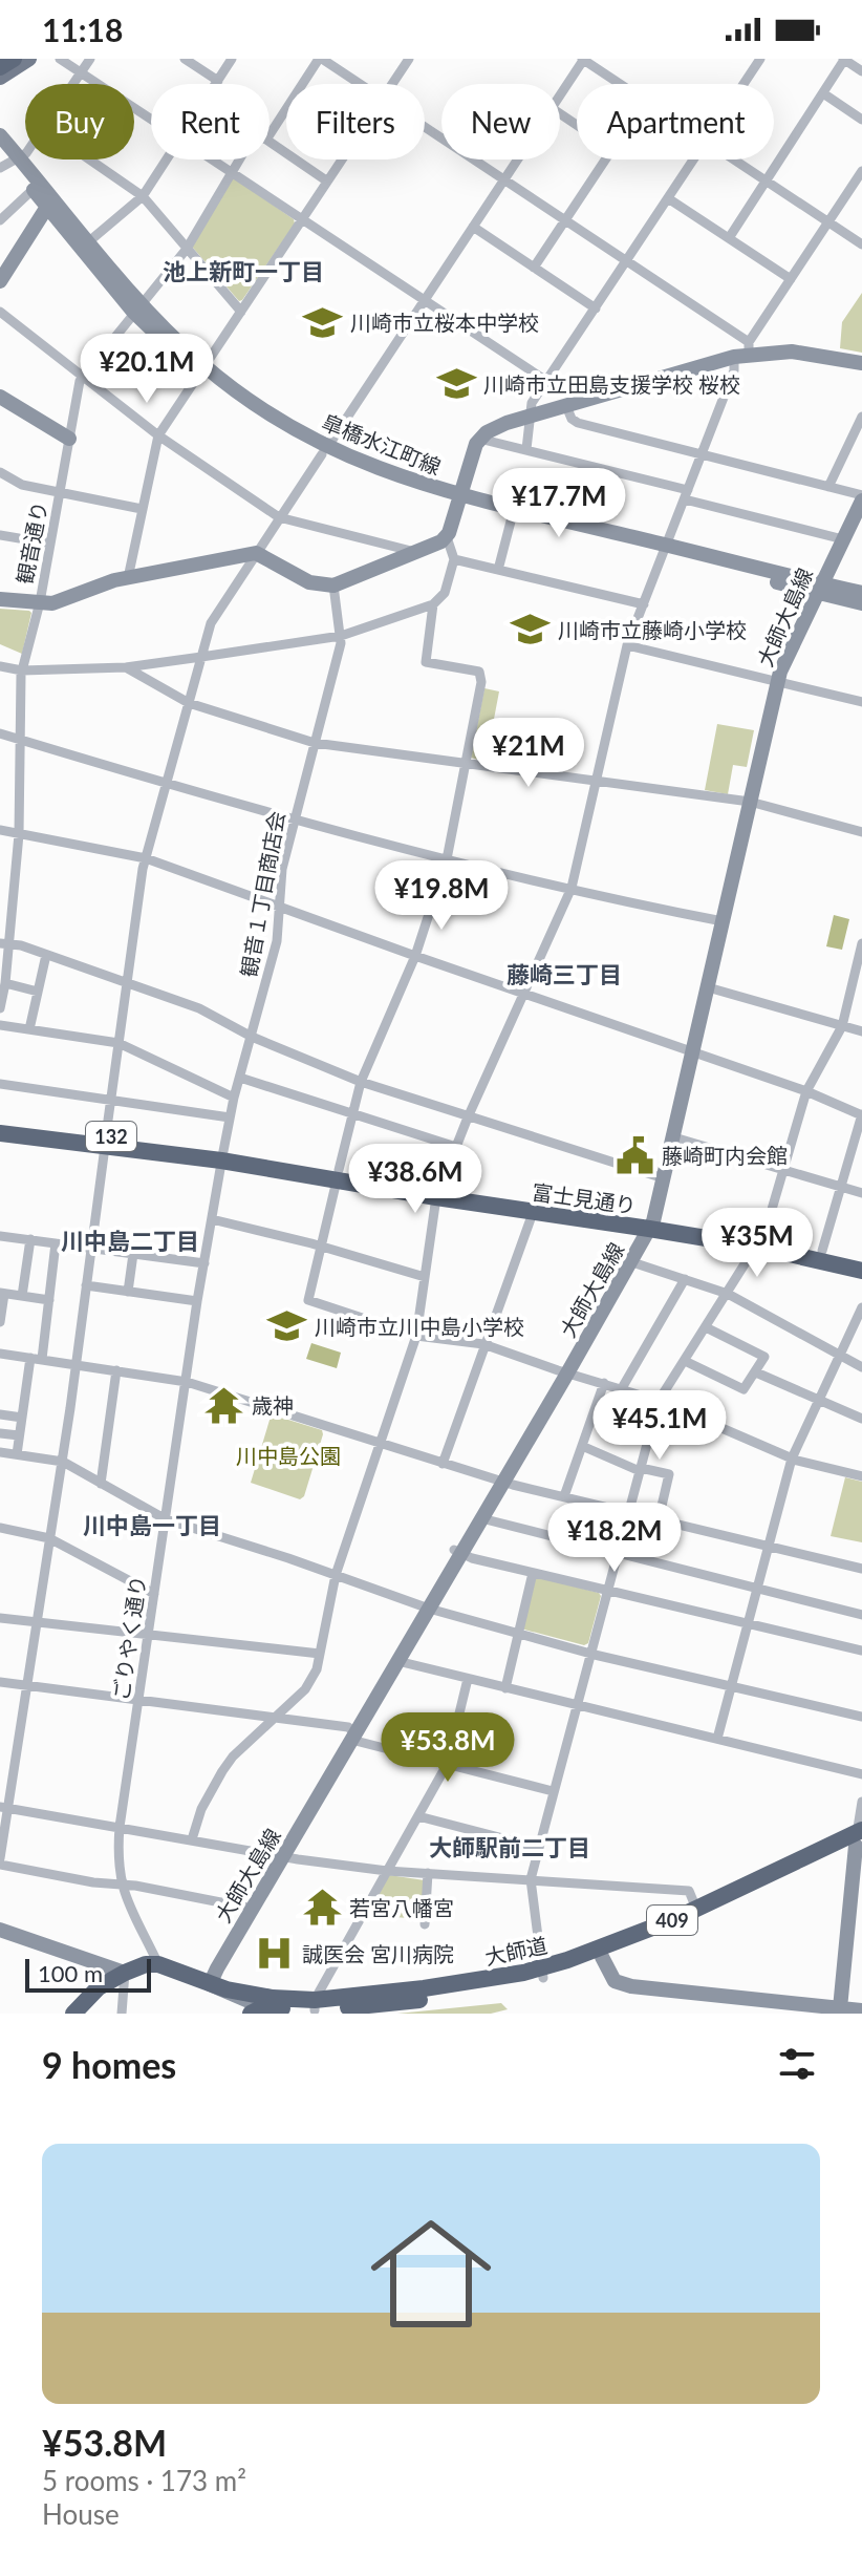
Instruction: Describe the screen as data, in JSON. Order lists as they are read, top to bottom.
{
  "streets": {
    "highway": [
      "132",
      "富士見通り",
      "409",
      "大師道"
    ],
    "street": [
      "皐橋水江町線",
      "観音通り",
      "大師大島線",
      "観音１丁目商店会",
      "ごりやく通り"
    ]
  },
  "crossings": [
    ["皐橋水江町線", "観音通り"],
    ["皐橋水江町線", "大師大島線"],
    ["大師大島線", "富士見通り"],
    ["大師大島線", "大師道"],
    ["観音１丁目商店会", "富士見通り"],
    ["観音１丁目商店会", "ごりやく通り"],
    ["富士見通り", "ごりやく通り"],
    ["ごりやく通り", "大師道"],
    ["409", "大師道"]
  ],
  "districts": [
    "池上新町一丁目",
    "藤崎三丁目",
    "川中島二丁目",
    "川中島一丁目",
    "大師駅前二丁目"
  ],
  "parks": ["川中島公園"],
  "places": {
    "school or university": [
      "川崎市立桜本中学校",
      "川崎市立田島支援学校 桜校",
      "川崎市立藤崎小学校",
      "川崎市立川中島小学校"
    ],
    "public building": ["藤崎町内会館"],
    "temple": ["歳神", "若宮八幡宮"],
    "hospital": ["誠医会 宮川病院"]
  },
  "scale_bar": "100 m",
  "page": {
    "status": "11:18",
    "chip": [
      "Buy",
      "Rent",
      "Filters",
      "New",
      "Apartment"
    ],
    "price": [
      "¥20.1M",
      "¥17.7M",
      "¥21M",
      "¥19.8M",
      "¥38.6M",
      "¥35M",
      "¥45.1M",
      "¥18.2M",
      "¥53.8M"
    ],
    "scale": "100 m",
    "heading": "9 homes",
    "list": [
      {
        "name": "¥53.8M",
        "note": "5 rooms · 173 m² · House"
      }
    ]
  }
}
